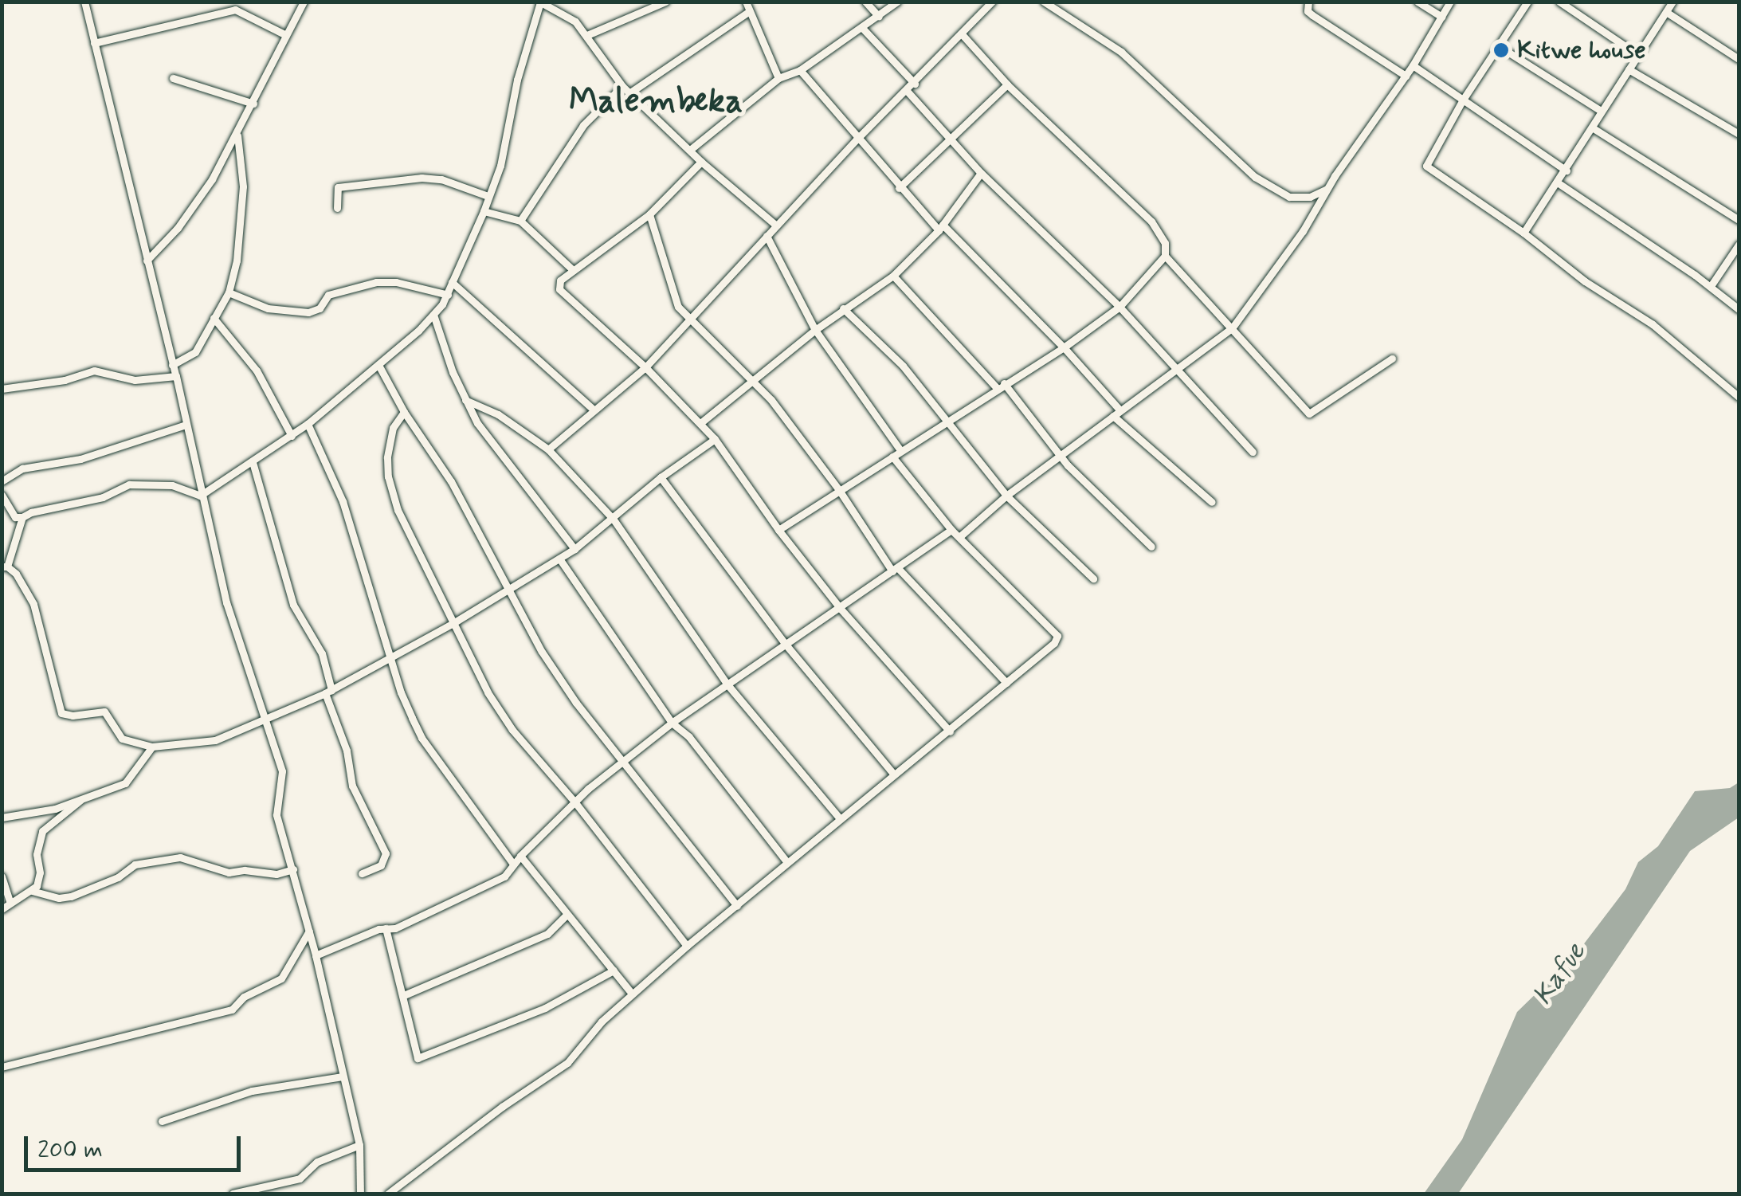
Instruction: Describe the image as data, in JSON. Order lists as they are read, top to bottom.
{
  "districts": ["Malembeka"],
  "water": ["Kafue"],
  "places": ["Kitwe house"],
  "scale_bar": "200 m"
}
